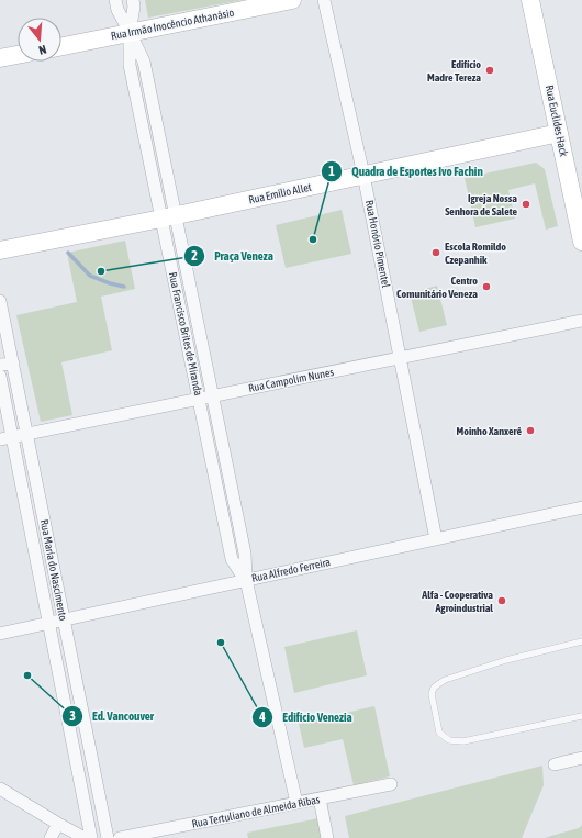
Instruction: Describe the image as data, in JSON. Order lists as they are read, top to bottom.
{
  "streets": {
    "street": [
      "Rua Irmão Inocêncio Athanásio",
      "Rua Euclides Hack",
      "Rua Emílio Allet",
      "Rua Honório Pimentel",
      "Rua Francisco Brites de Miranda",
      "Rua Campolim Nunes",
      "Rua Maria do Nascimento",
      "Rua Alfredo Ferreira",
      "Rua Tertuliano de Almeida Ribas"
    ]
  },
  "crossings": [
    ["Rua Irmão Inocêncio Athanásio", "Rua Francisco Brites de Miranda"],
    ["Rua Euclides Hack", "Rua Emílio Allet"],
    ["Rua Emílio Allet", "Rua Honório Pimentel"],
    ["Rua Emílio Allet", "Rua Francisco Brites de Miranda"],
    ["Rua Honório Pimentel", "Rua Campolim Nunes"],
    ["Rua Honório Pimentel", "Rua Alfredo Ferreira"],
    ["Rua Francisco Brites de Miranda", "Rua Campolim Nunes"],
    ["Rua Francisco Brites de Miranda", "Rua Alfredo Ferreira"],
    ["Rua Francisco Brites de Miranda", "Rua Tertuliano de Almeida Ribas"],
    ["Rua Campolim Nunes", "Rua Maria do Nascimento"],
    ["Rua Maria do Nascimento", "Rua Alfredo Ferreira"]
  ],
  "places": [
    "Edifício Madre Tereza",
    "Igreja Nossa Senhora de Salete",
    "Quadra de Esportes Ivo Fachin",
    "Escola Romildo Czepanhik",
    "Praça Veneza",
    "Centro Comunitário Veneza",
    "Moinho Xanxerê",
    "Alfa - Cooperativa Agroindustrial",
    "Edifício Venezia",
    "Ed. Vancouver"
  ],
  "north": "bottom"
}
